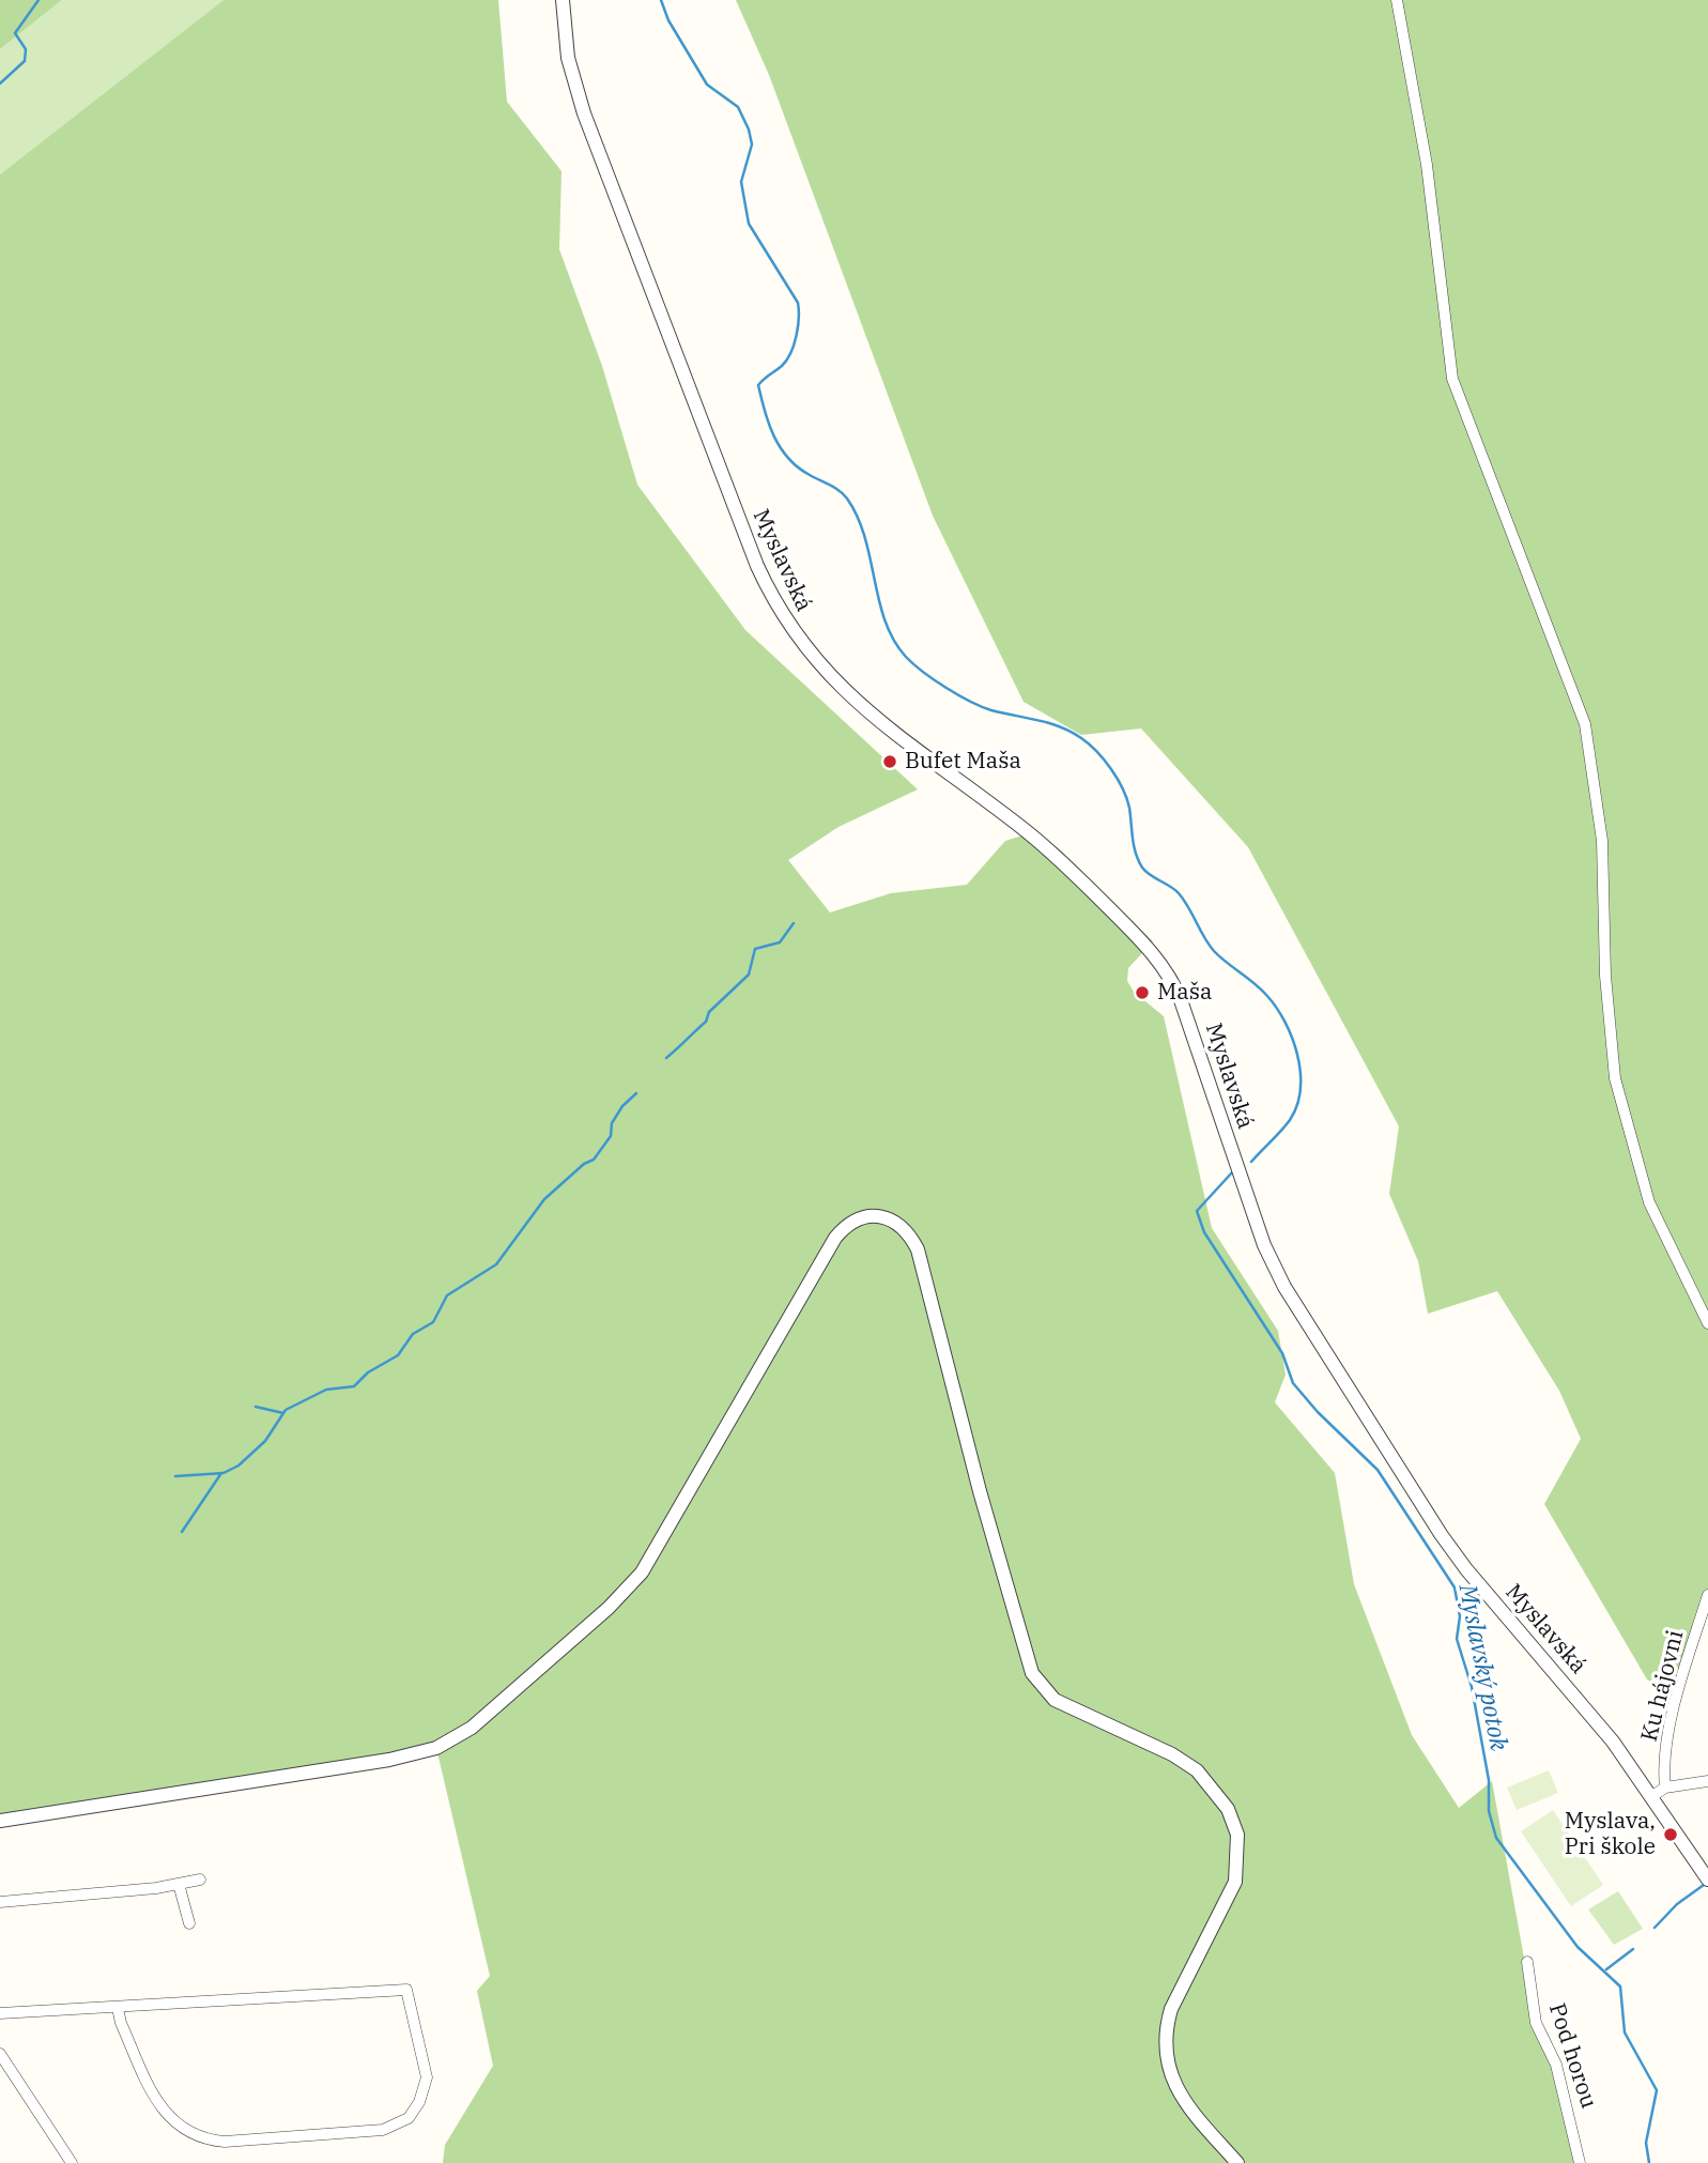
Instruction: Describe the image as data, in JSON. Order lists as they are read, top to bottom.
{
  "streets": {
    "street": ["Myslavská", "Ku hájovni", "Pod horou"]
  },
  "water": ["Myslavský potok"],
  "places": ["Bufet Maša", "Maša", "Myslava, Pri škole"]
}
